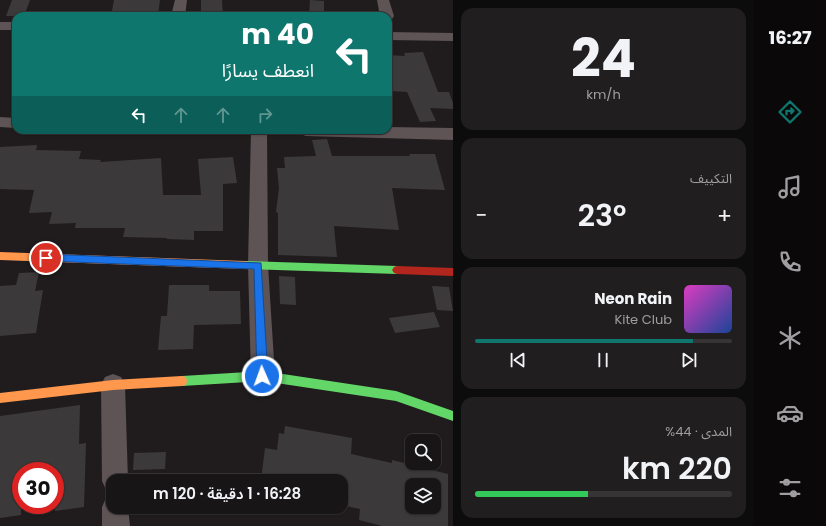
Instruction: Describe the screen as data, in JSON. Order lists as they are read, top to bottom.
{
  "page": {
    "tabs": "16:27",
    "tile": [
      ["24", "km/h"],
      "التكييف",
      ["المدى · 44%", "220 km"]
    ],
    "turn": ["40 m", "انعطف يسارًا"],
    "heat": ["−", "23°", "+"],
    "song": ["Neon Rain", "Kite Club"],
    "limit": "30",
    "trip": "16:28 · 1 دقيقة · 120 m"
  }
}
